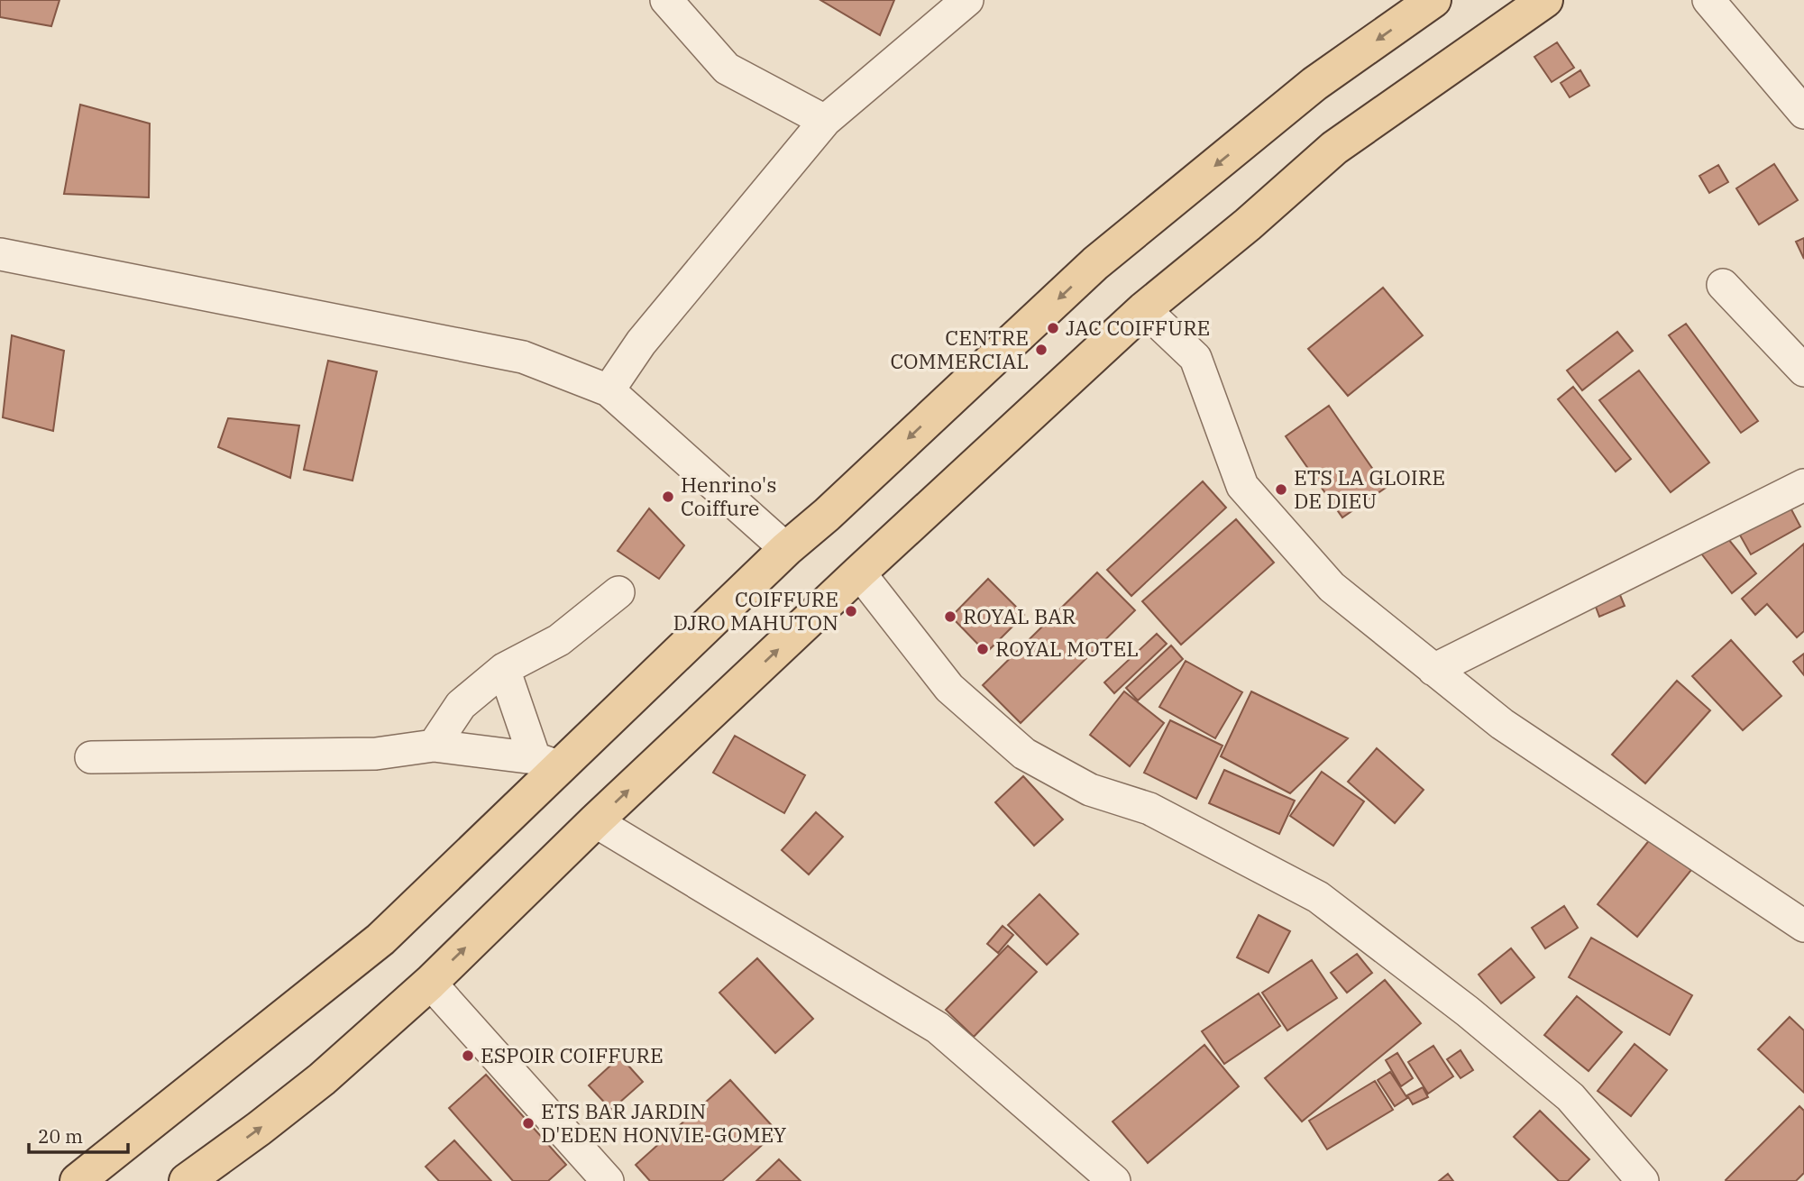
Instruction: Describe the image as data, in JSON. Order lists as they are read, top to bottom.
{
  "places": [
    "JAC COIFFURE",
    "CENTRE COMMERCIAL",
    "ETS LA GLOIRE DE DIEU",
    "Henrino's Coiffure",
    "COIFFURE DJRO MAHUTON",
    "ROYAL BAR",
    "ROYAL MOTEL",
    "ESPOIR COIFFURE",
    "ETS BAR JARDIN D'EDEN HONVIE-GOMEY"
  ],
  "scale_bar": "20 m"
}
